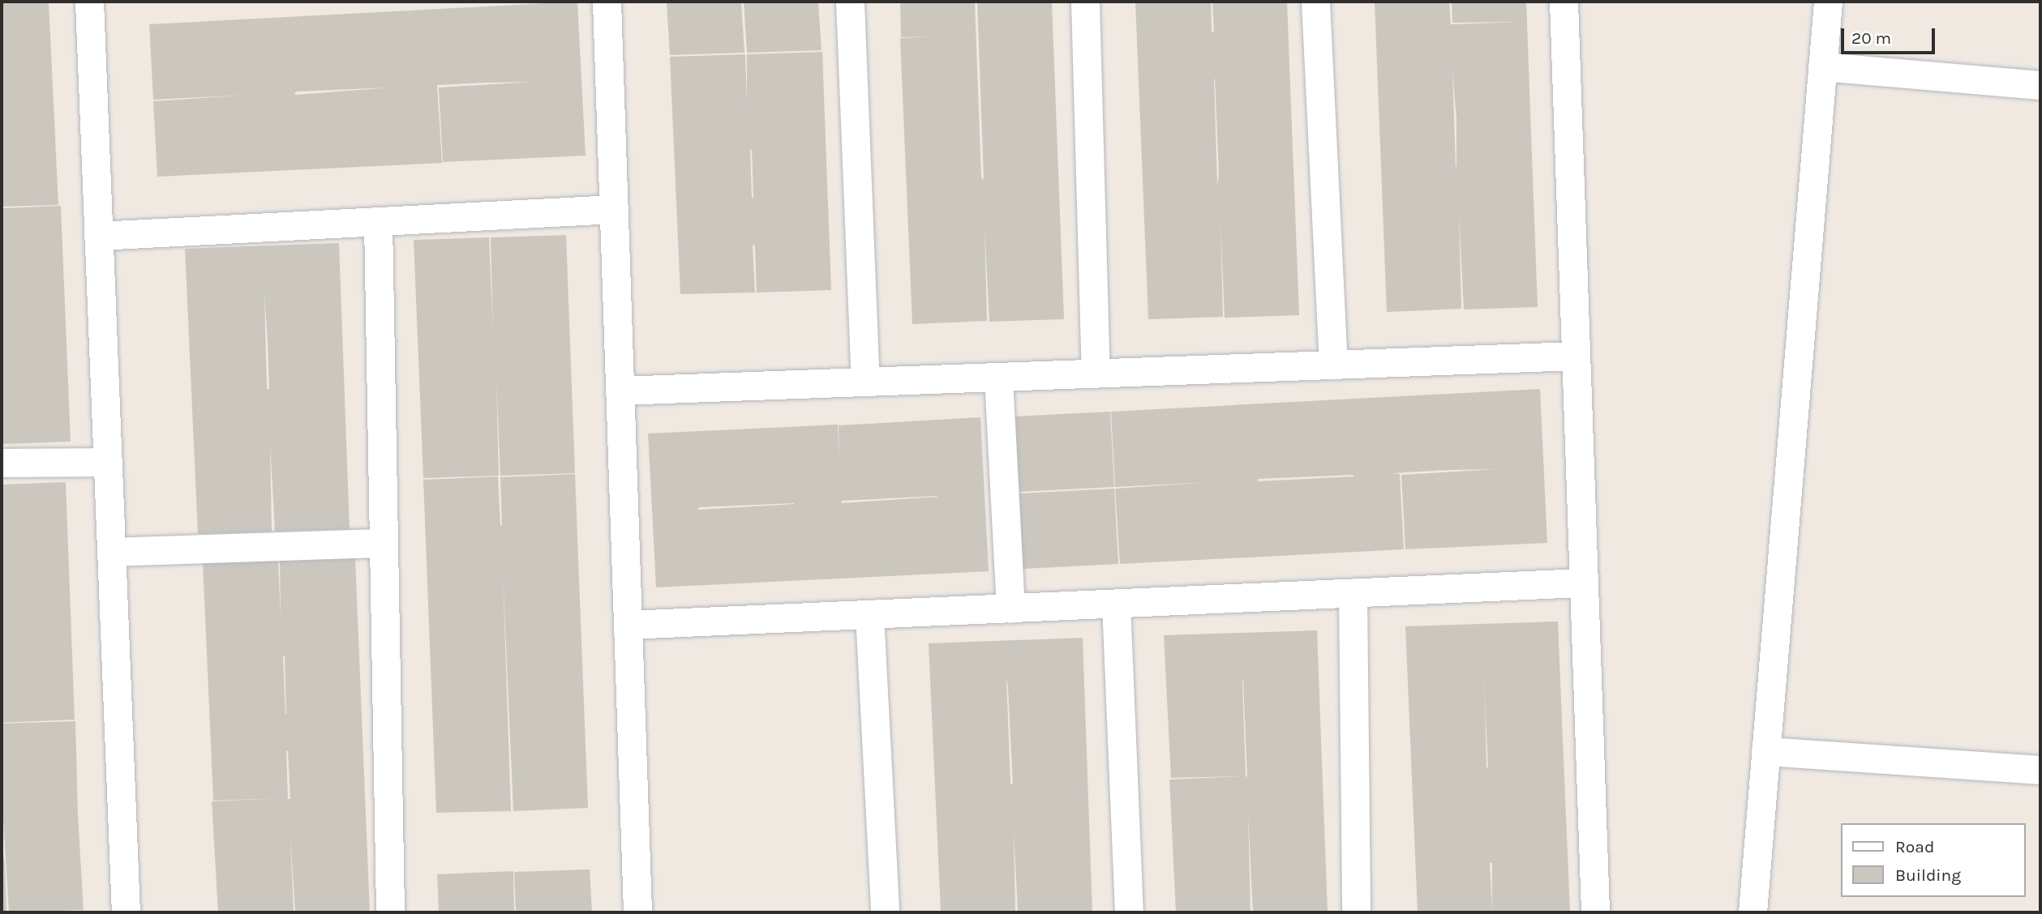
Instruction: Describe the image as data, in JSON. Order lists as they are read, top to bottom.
{
  "legend": ["Road", "Building"],
  "scale_bar": "20 m"
}
